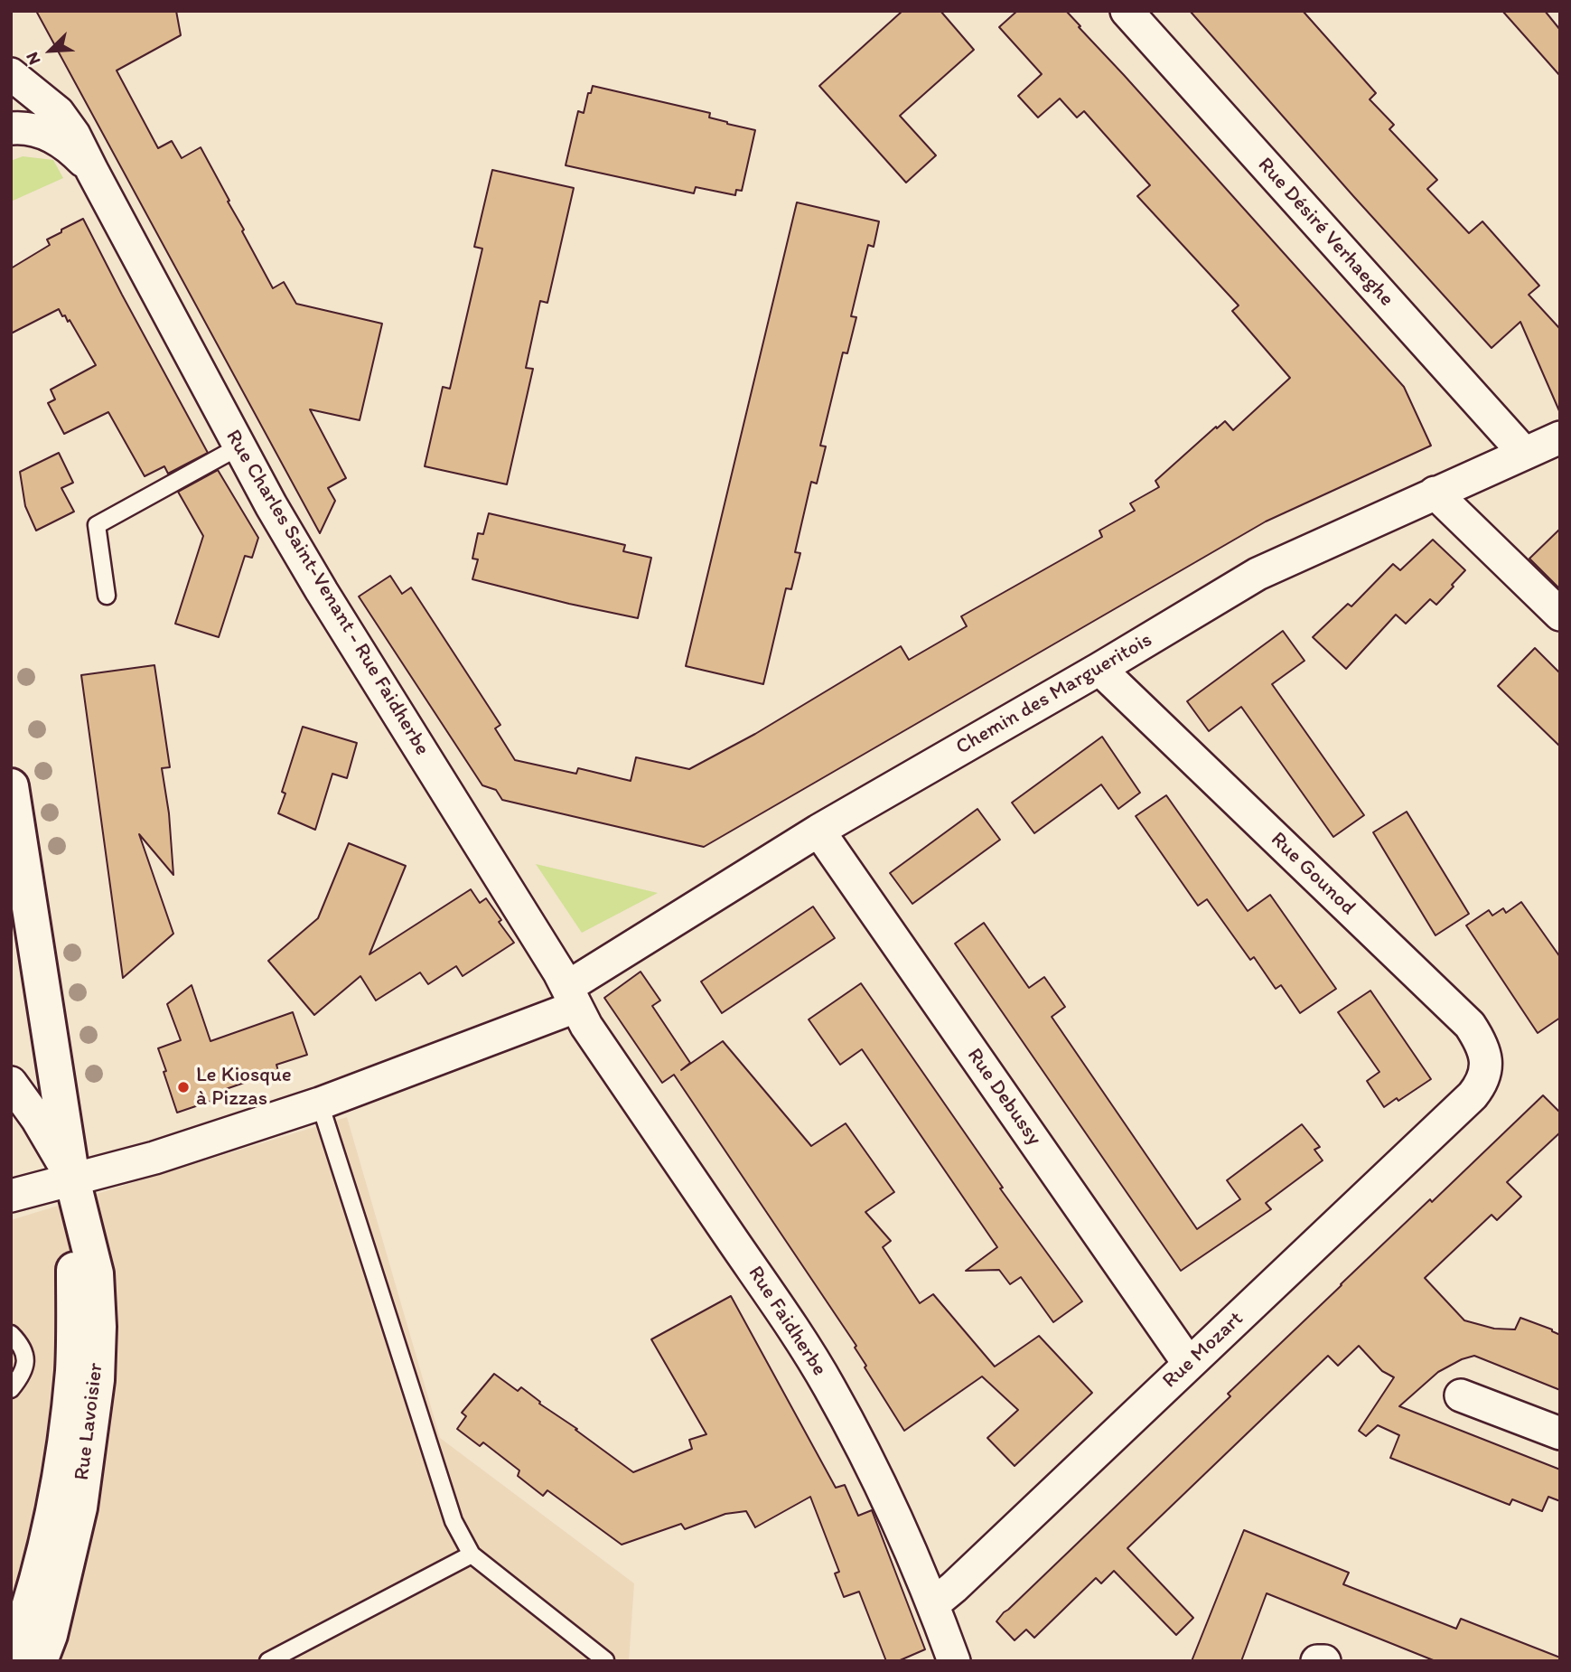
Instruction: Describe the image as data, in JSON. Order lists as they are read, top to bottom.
{
  "streets": {
    "main road": ["Rue Lavoisier"],
    "street": [
      "Rue Désiré Verhaeghe",
      "Rue Charles Saint-Venant - Rue Faidherbe",
      "Chemin des Margueritois",
      "Rue Gounod",
      "Rue Debussy",
      "Rue Faidherbe",
      "Rue Mozart"
    ]
  },
  "crossings": [
    ["Rue Désiré Verhaeghe", "Chemin des Margueritois"],
    ["Rue Charles Saint-Venant - Rue Faidherbe", "Chemin des Margueritois"],
    ["Rue Charles Saint-Venant - Rue Faidherbe", "Rue Faidherbe"],
    ["Chemin des Margueritois", "Rue Gounod"],
    ["Chemin des Margueritois", "Rue Debussy"],
    ["Chemin des Margueritois", "Rue Faidherbe"],
    ["Chemin des Margueritois", "Rue Lavoisier"],
    ["Rue Gounod", "Rue Mozart"],
    ["Rue Debussy", "Rue Mozart"],
    ["Rue Faidherbe", "Rue Mozart"]
  ],
  "places": ["Le Kiosque à Pizzas"],
  "north": "bottom left"
}
